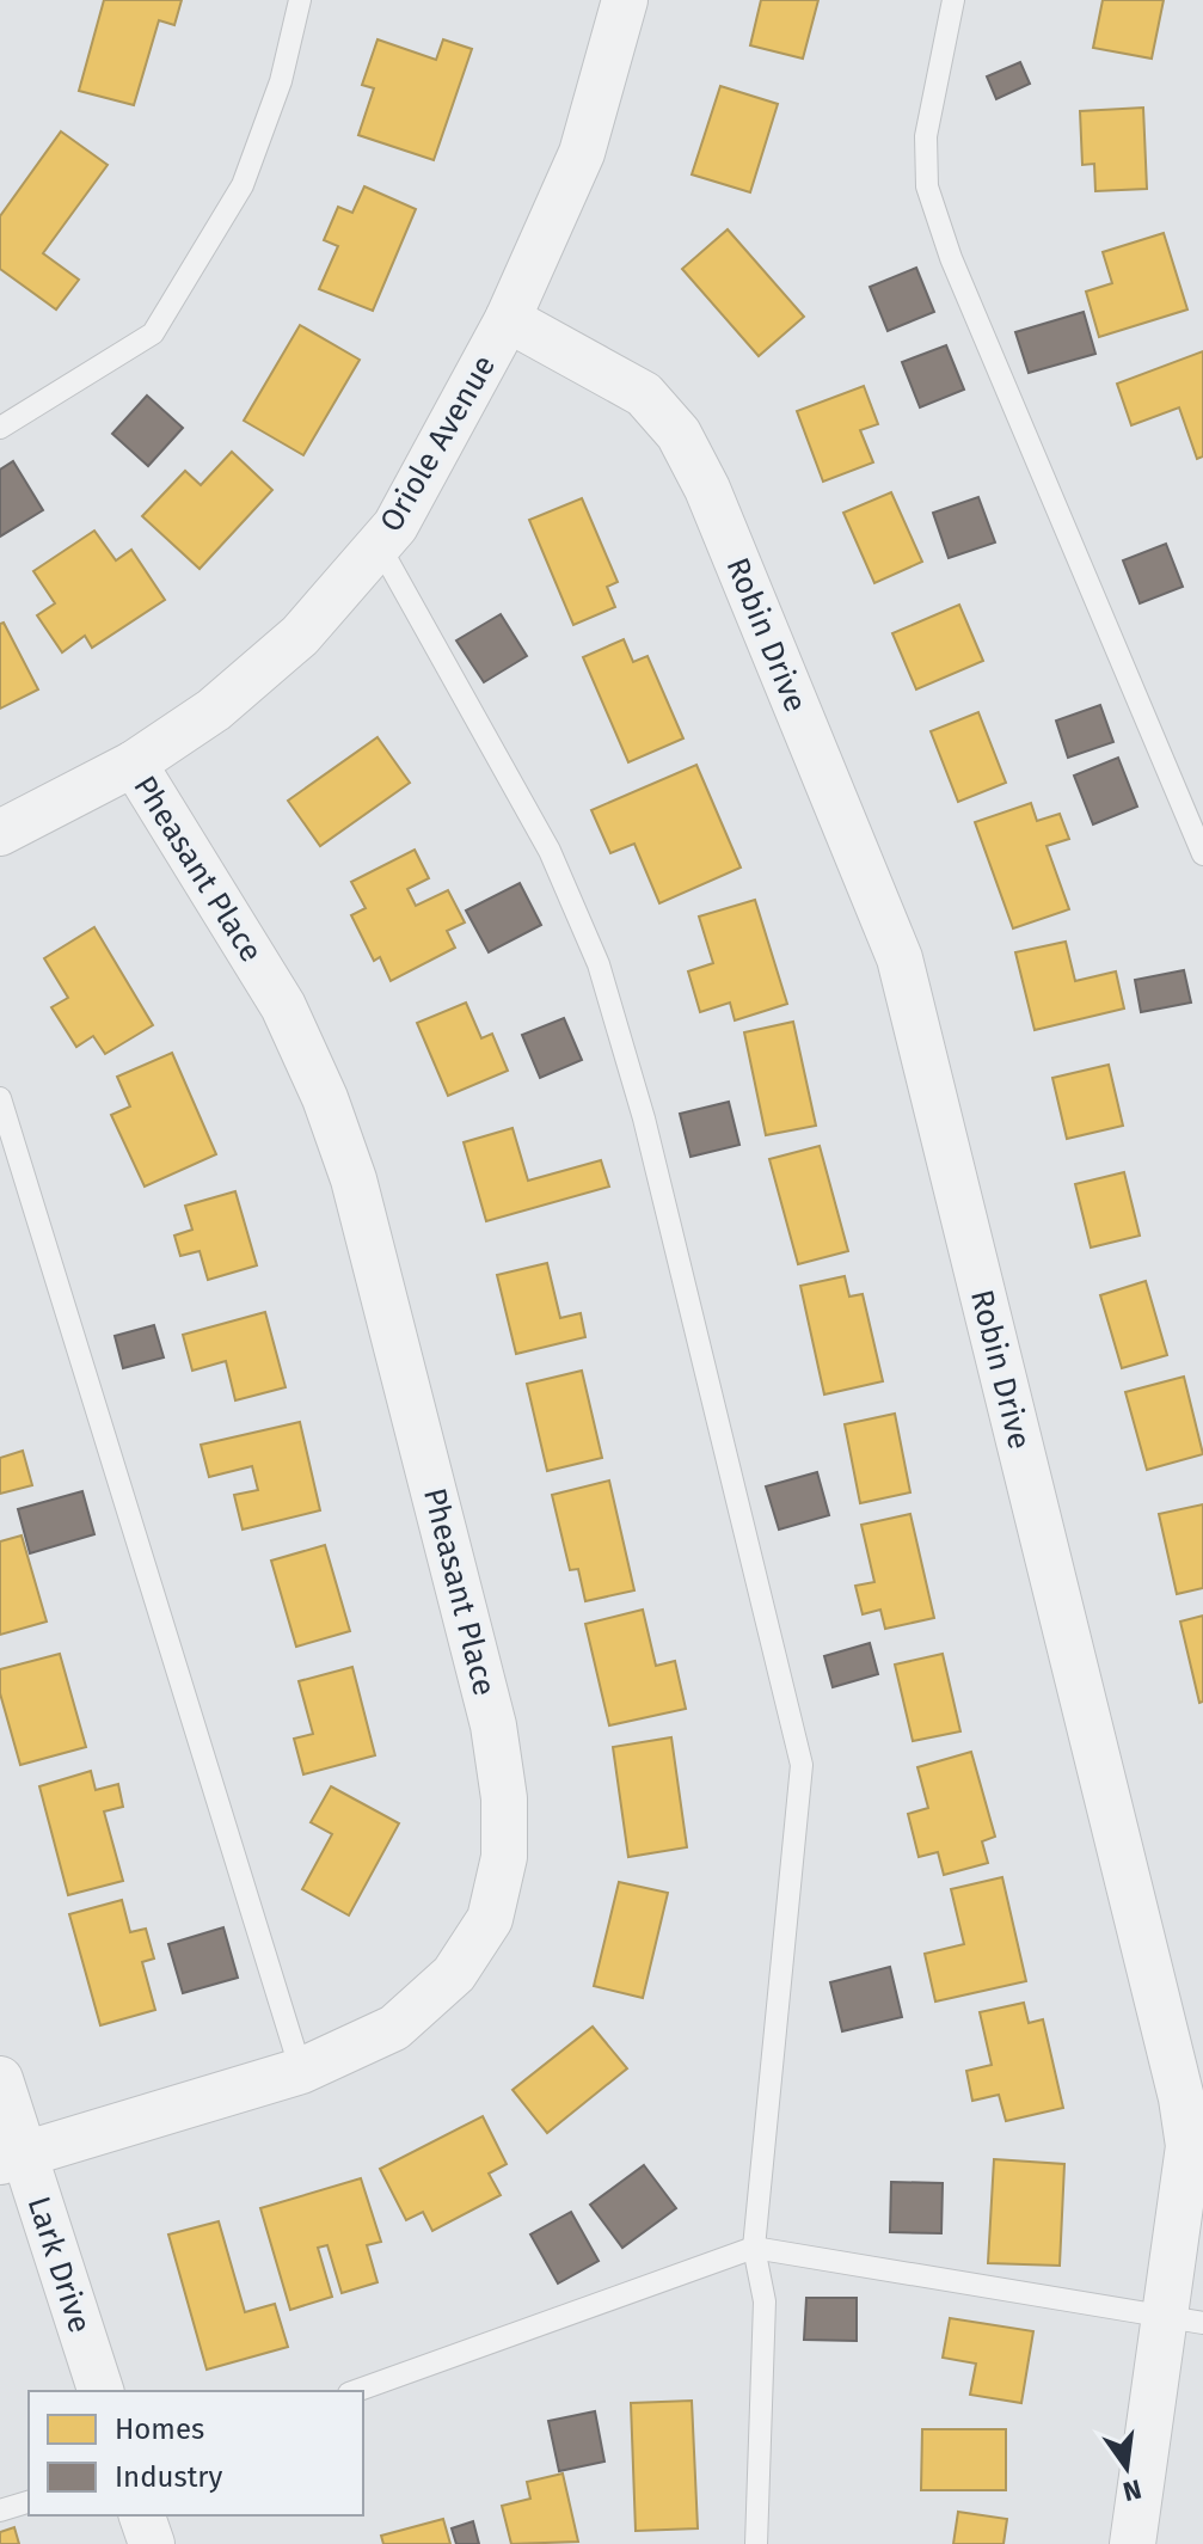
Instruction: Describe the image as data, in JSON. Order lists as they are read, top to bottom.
{
  "streets": {
    "street": [
      "Oriole Avenue",
      "Robin Drive",
      "Pheasant Place",
      "Lark Drive"
    ]
  },
  "crossings": [
    ["Oriole Avenue", "Robin Drive"],
    ["Oriole Avenue", "Pheasant Place"],
    ["Pheasant Place", "Lark Drive"]
  ],
  "legend": ["Homes", "Industry"],
  "north": "bottom"
}
